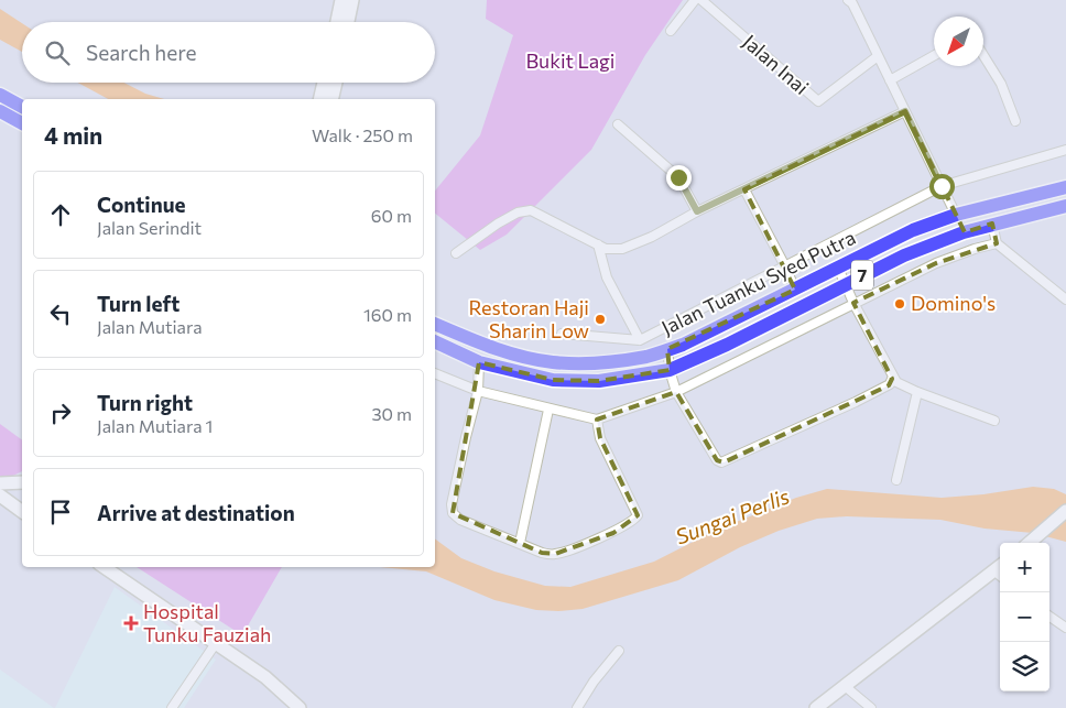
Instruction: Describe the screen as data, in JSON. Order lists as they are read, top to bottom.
{
  "streets": {
    "main road": ["7", "Jalan Tuanku Syed Putra"],
    "street": ["Jalan Inai"]
  },
  "water": ["Sungai Perlis"],
  "parks": ["Bukit Lagi"],
  "places": {
    "other": ["Domino's", "Restoran Haji Sharin Low"],
    "health": ["Hospital Tunku Fauziah"]
  },
  "north": "bottom left",
  "page": {
    "search": "Search here",
    "heading": ["4 min", "Walk · 250 m"],
    "list": [
      ["Continue", "Jalan Serindit", "60 m"],
      ["Turn left", "Jalan Mutiara", "160 m"],
      ["Turn right", "Jalan Mutiara 1", "30 m"],
      "Arrive at destination"
    ],
    "map_buttons": ["+", "−"]
  }
}
